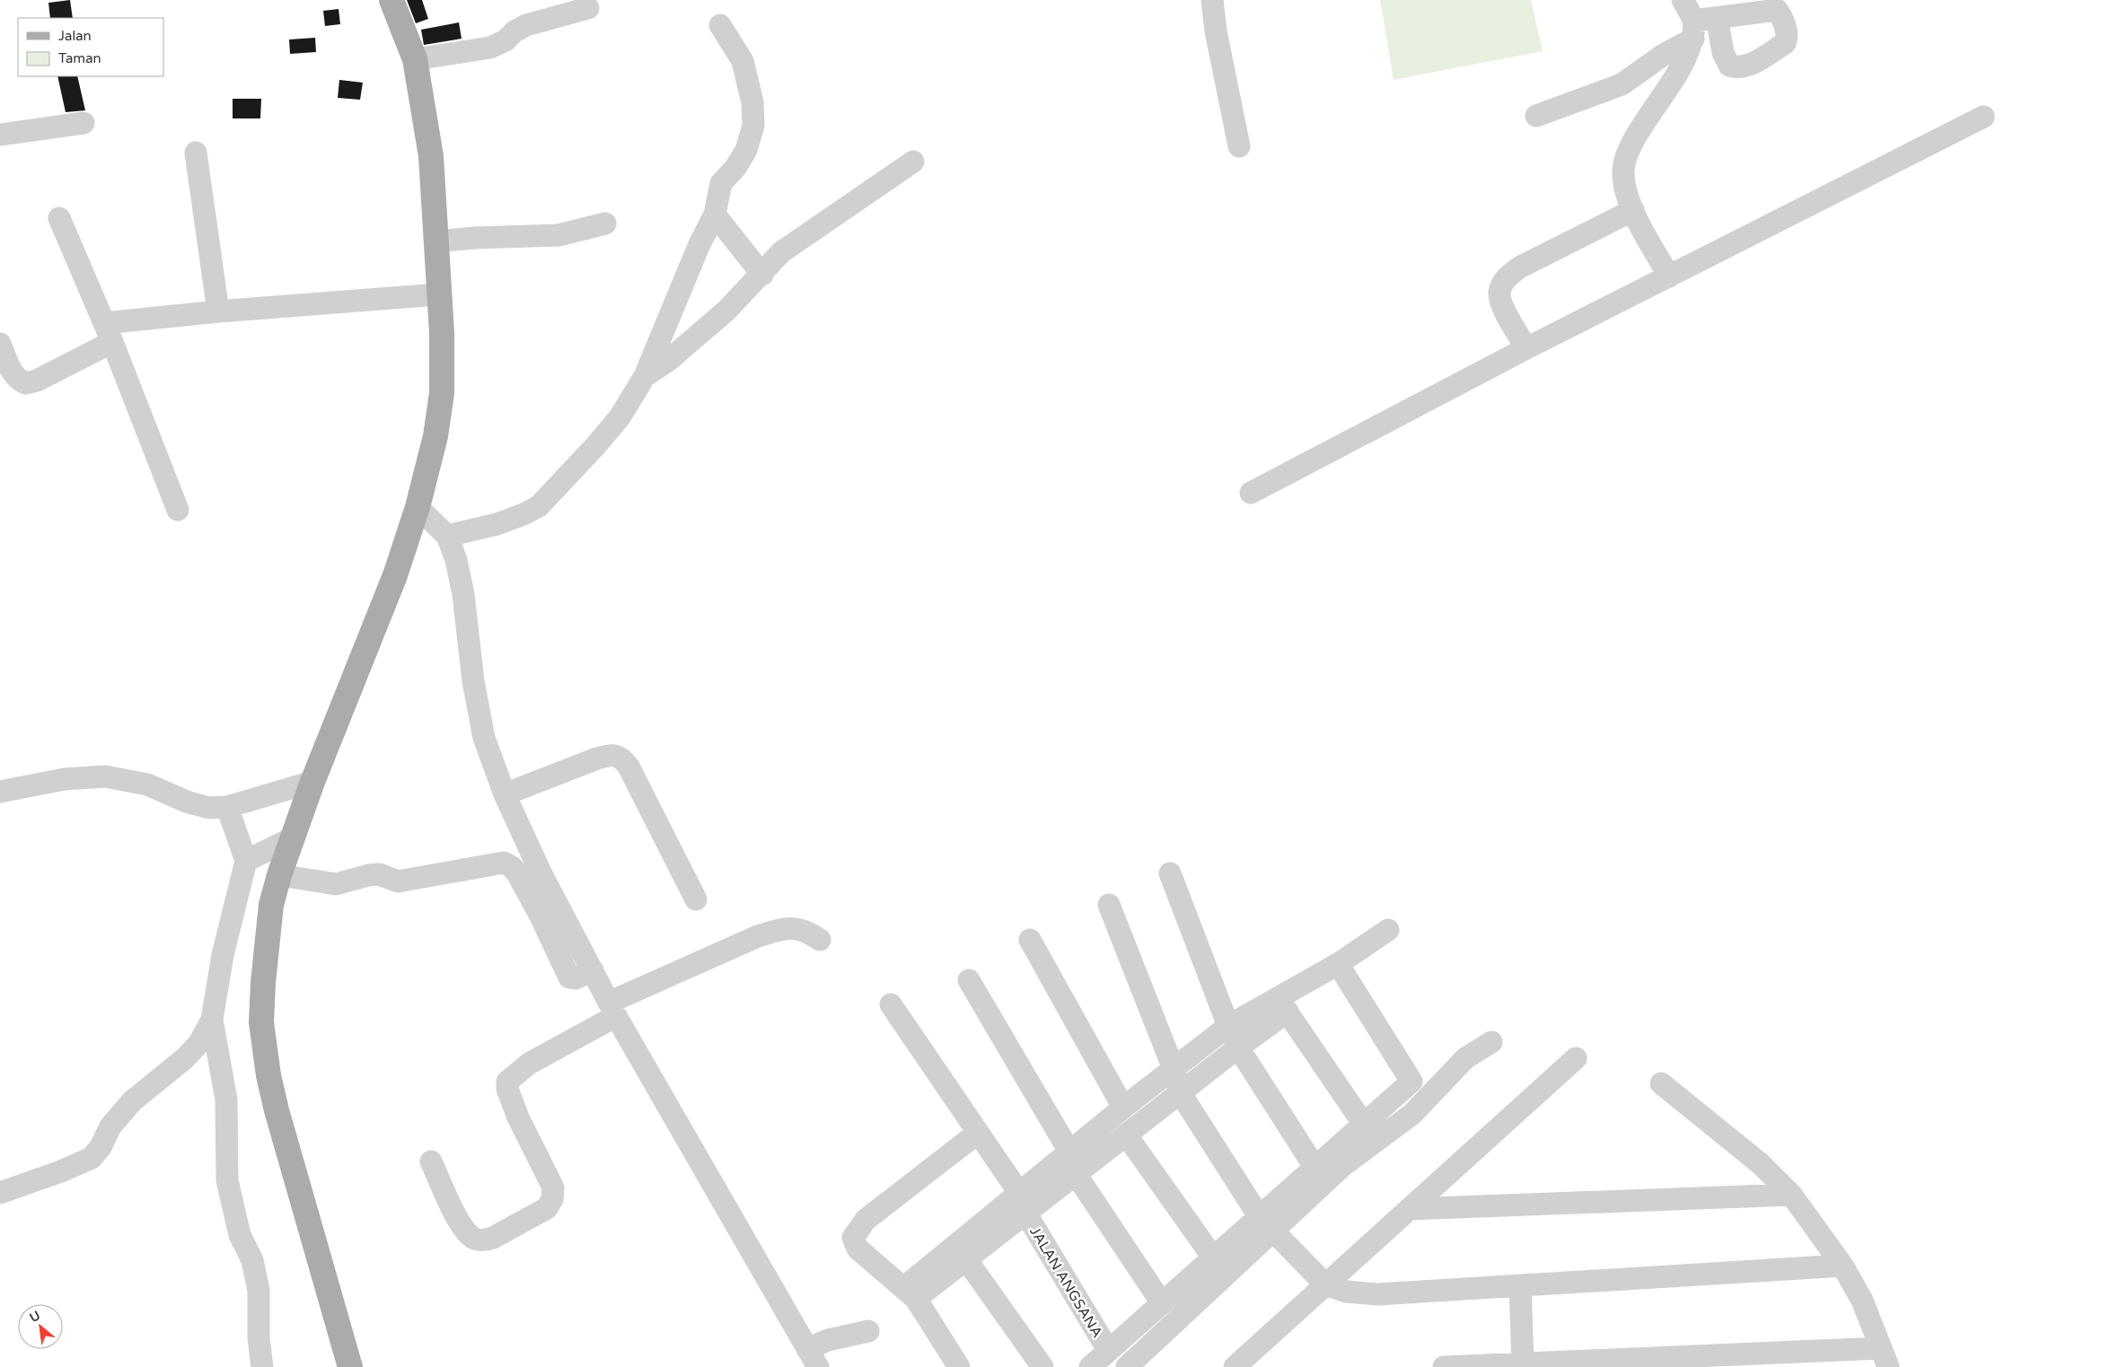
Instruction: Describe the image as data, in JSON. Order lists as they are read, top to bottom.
{
  "streets": {
    "street": ["JALAN ANGSANA"]
  },
  "legend": ["Jalan", "Taman"],
  "north": "top left"
}
